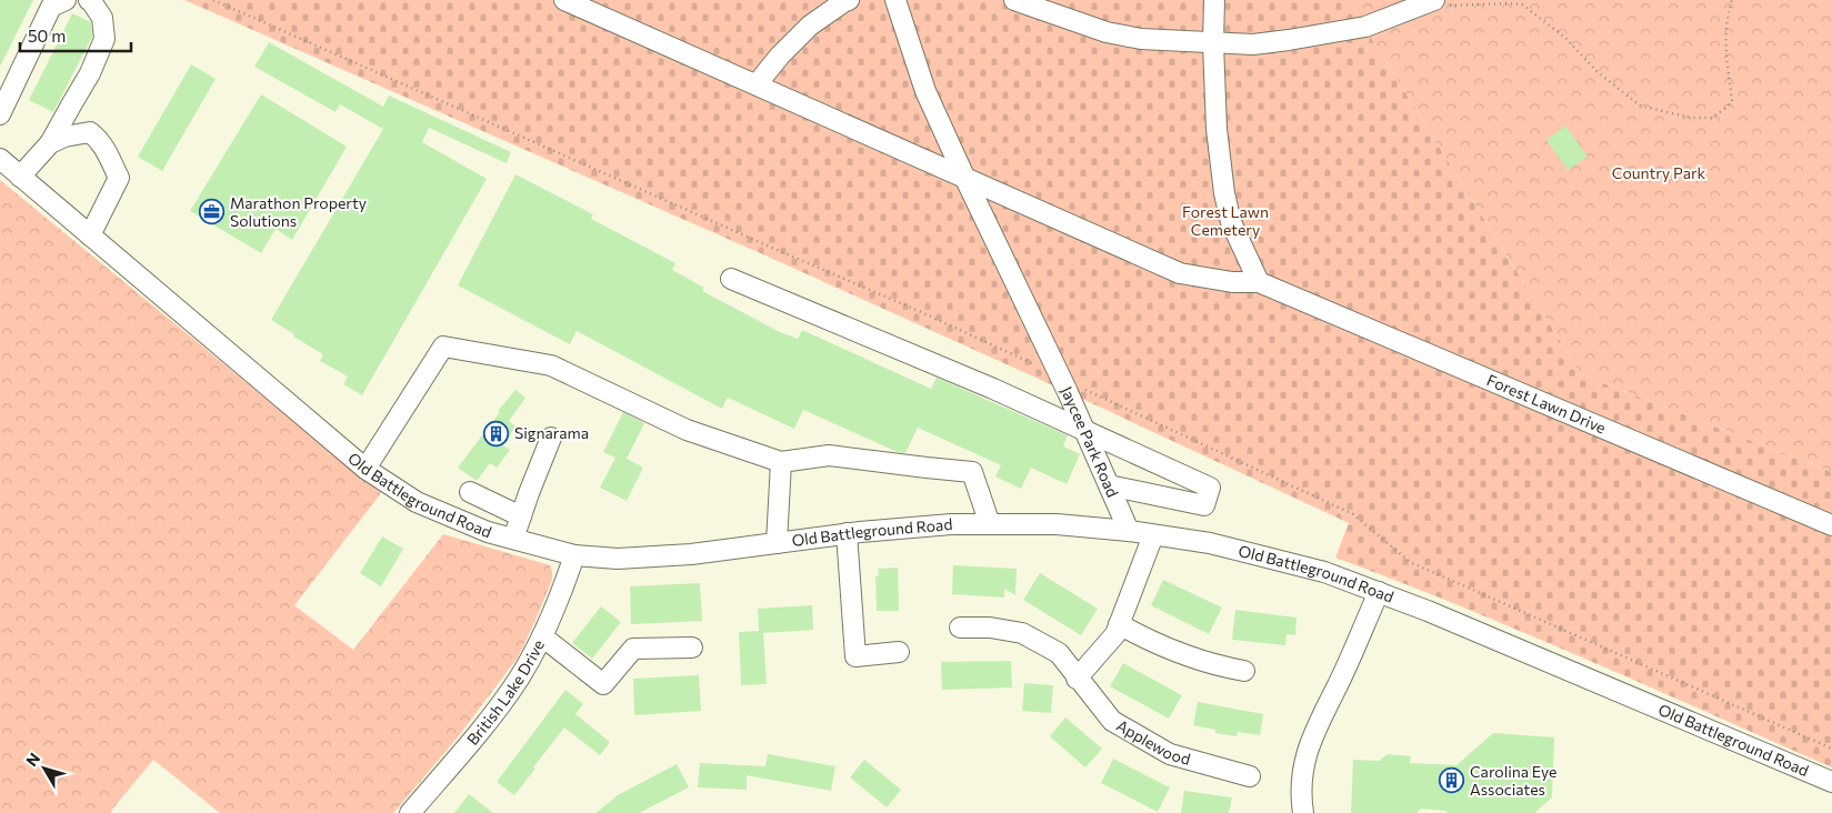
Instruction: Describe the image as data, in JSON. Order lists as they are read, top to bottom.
{
  "streets": {
    "street": [
      "Forest Lawn Drive",
      "Jaycee Park Road",
      "Old Battleground Road",
      "British Lake Drive",
      "Applewood"
    ]
  },
  "crossings": [
    ["Jaycee Park Road", "Old Battleground Road"],
    ["Old Battleground Road", "British Lake Drive"]
  ],
  "parks": ["Country Park", "Forest Lawn Cemetery"],
  "places": {
    "office": ["Marathon Property Solutions"],
    "building": ["Signarama", "Carolina Eye Associates"]
  },
  "scale_bar": "50 m",
  "north": "top left"
}
